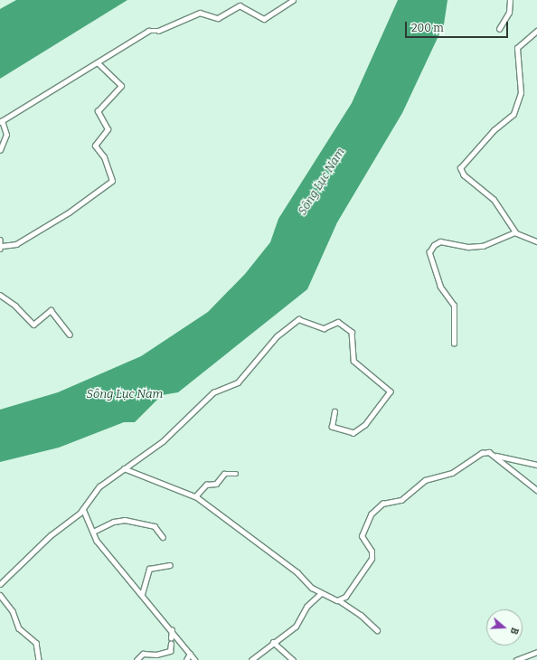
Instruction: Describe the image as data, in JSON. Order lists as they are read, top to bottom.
{
  "water": ["Sông Lục Nam"],
  "scale_bar": "200 m",
  "north": "right"
}
